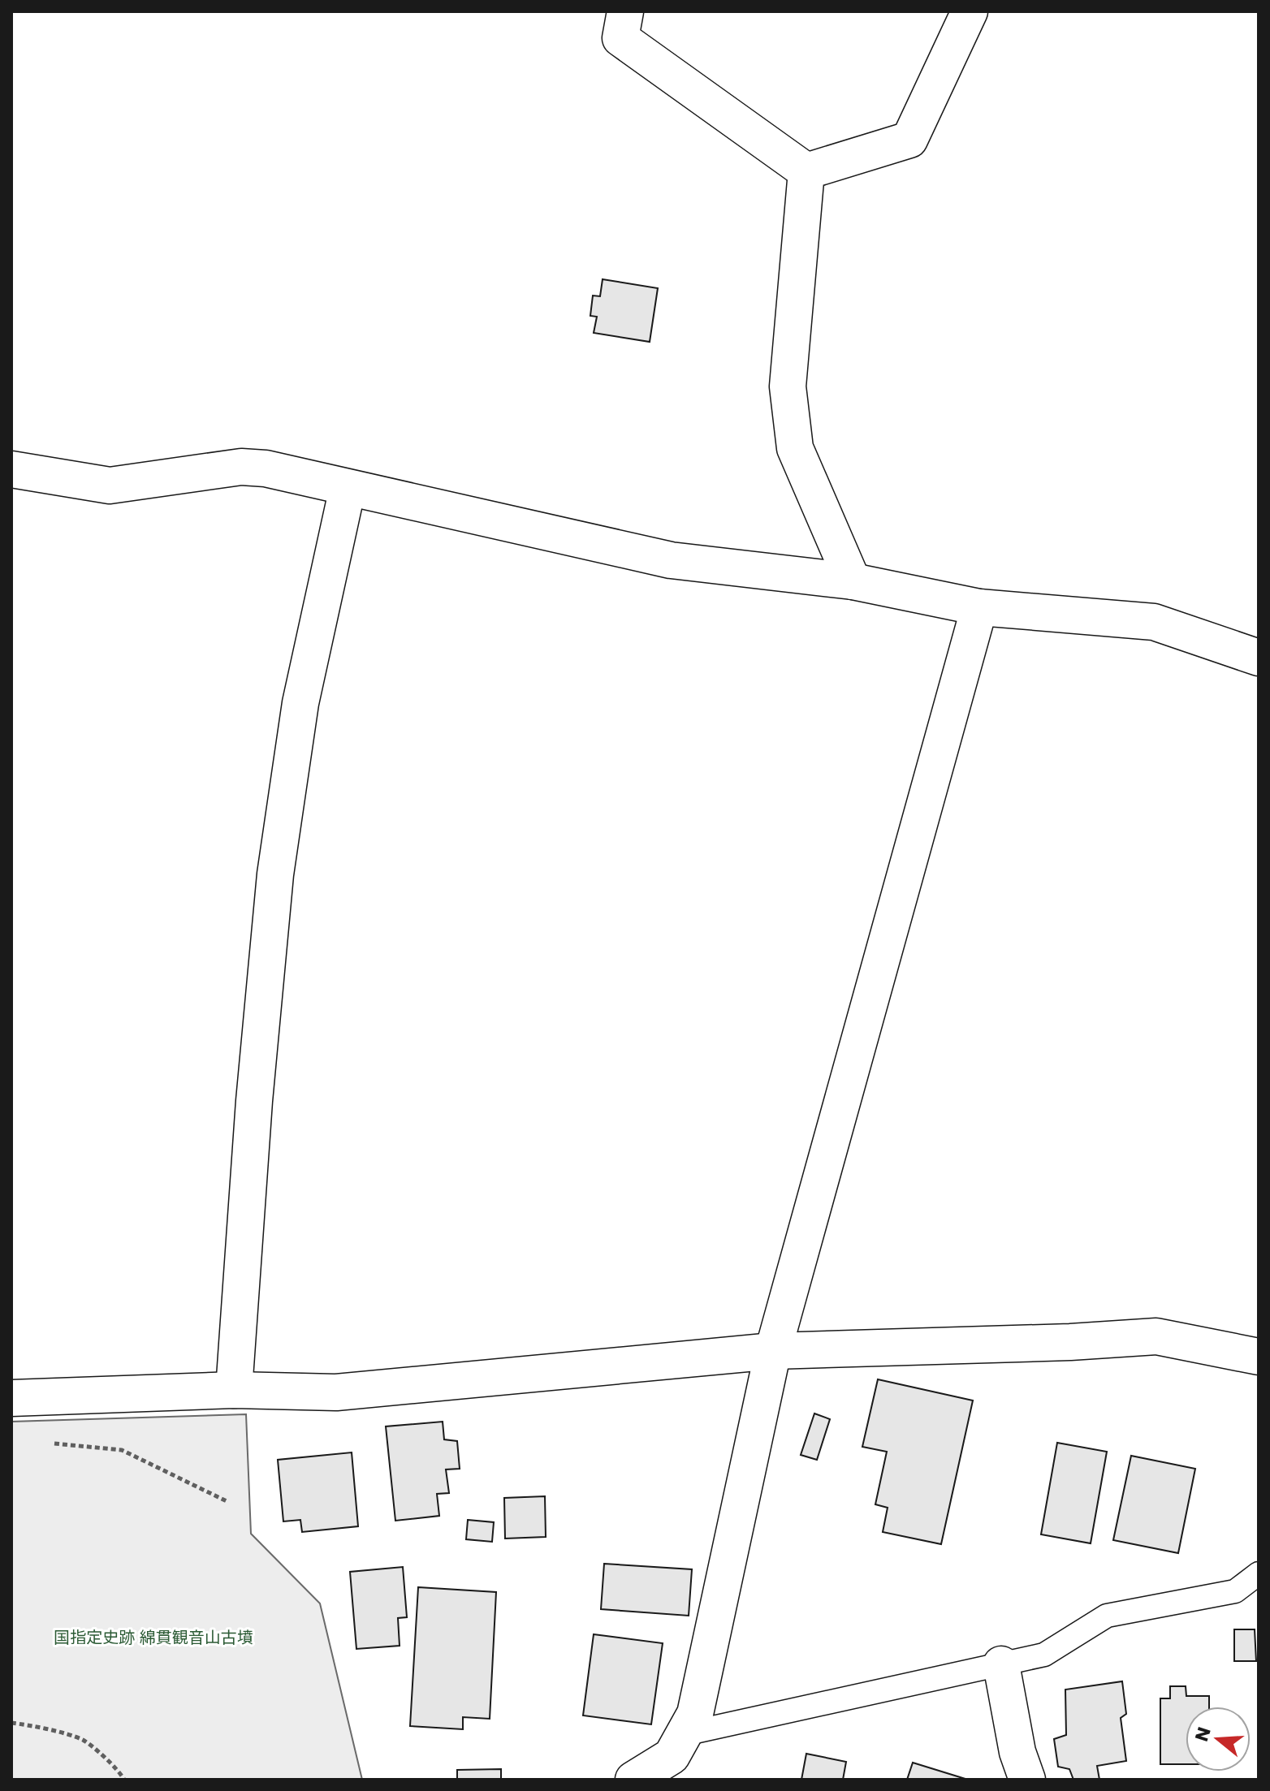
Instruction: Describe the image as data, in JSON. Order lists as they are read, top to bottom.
{
  "parks": ["国指定史跡 綿貫観音山古墳"],
  "north": "left"
}
